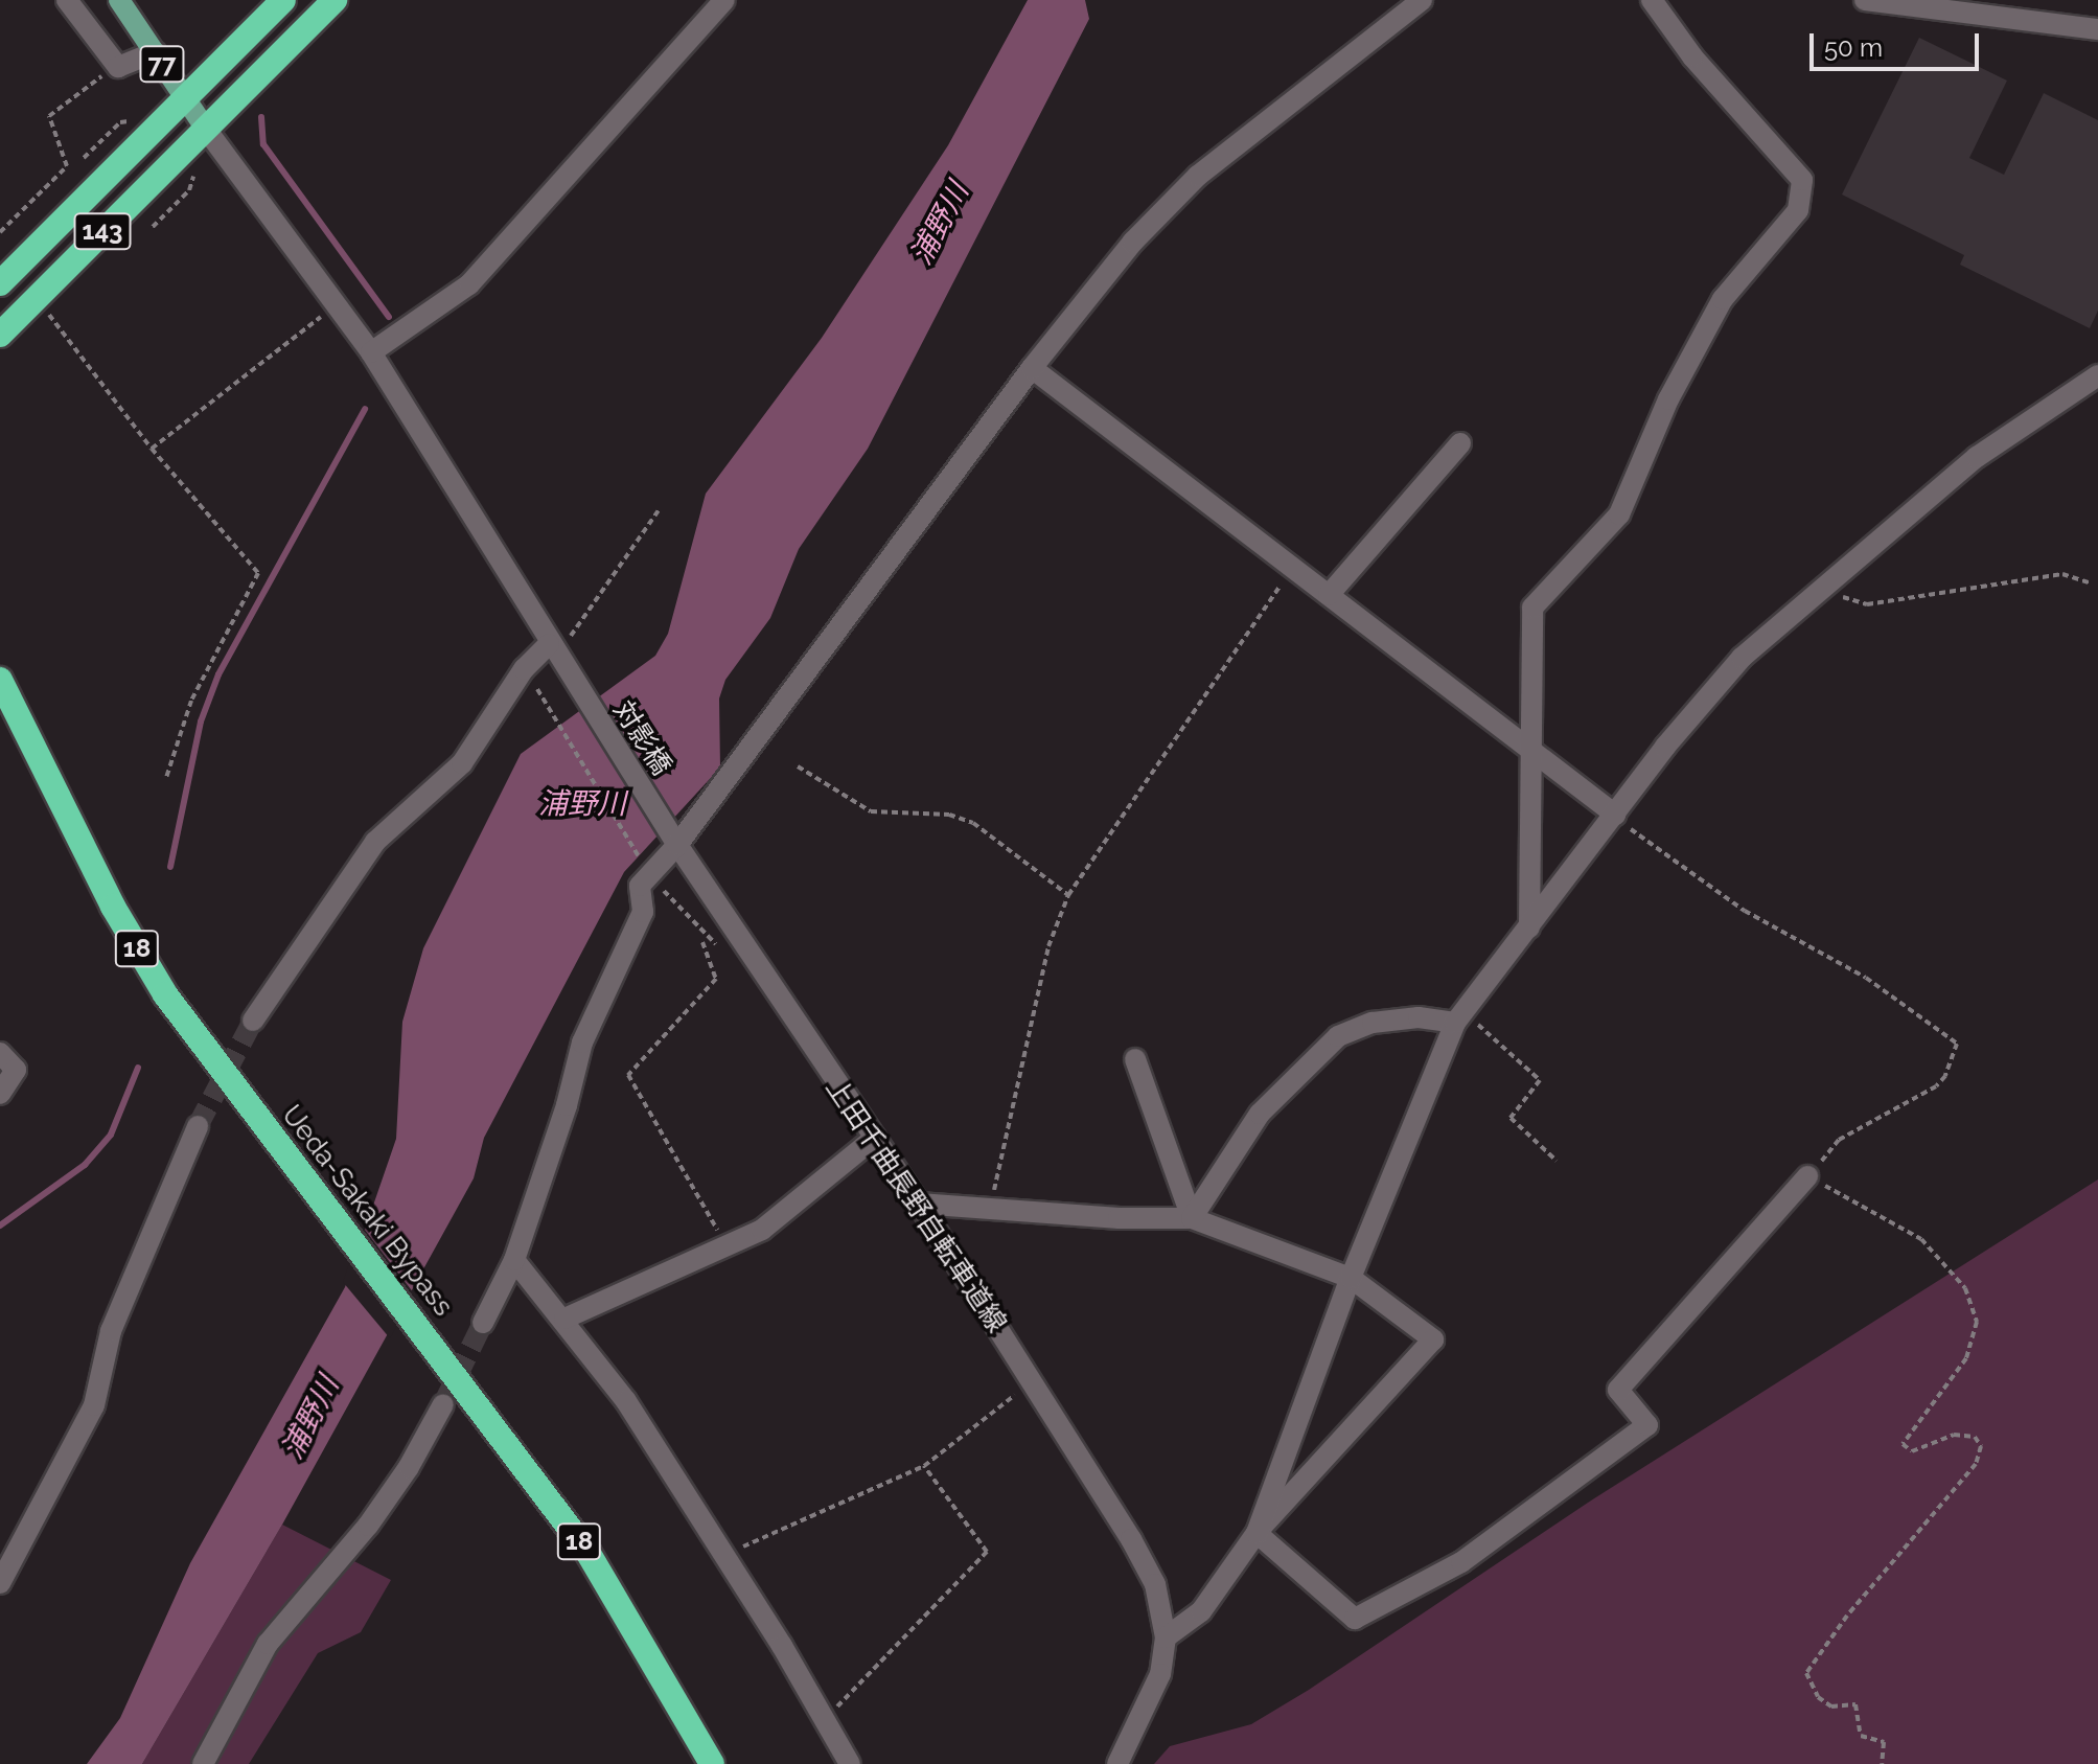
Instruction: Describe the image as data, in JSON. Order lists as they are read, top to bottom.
{
  "streets": {
    "highway": ["143", "18", "Ueda-Sakaki Bypass"],
    "main road": ["77"],
    "street": ["対影橋"]
  },
  "crossings": [
    ["77", "143"],
    ["77", "対影橋"],
    ["143", "対影橋"]
  ],
  "water": ["浦野川"],
  "scale_bar": "50 m"
}
